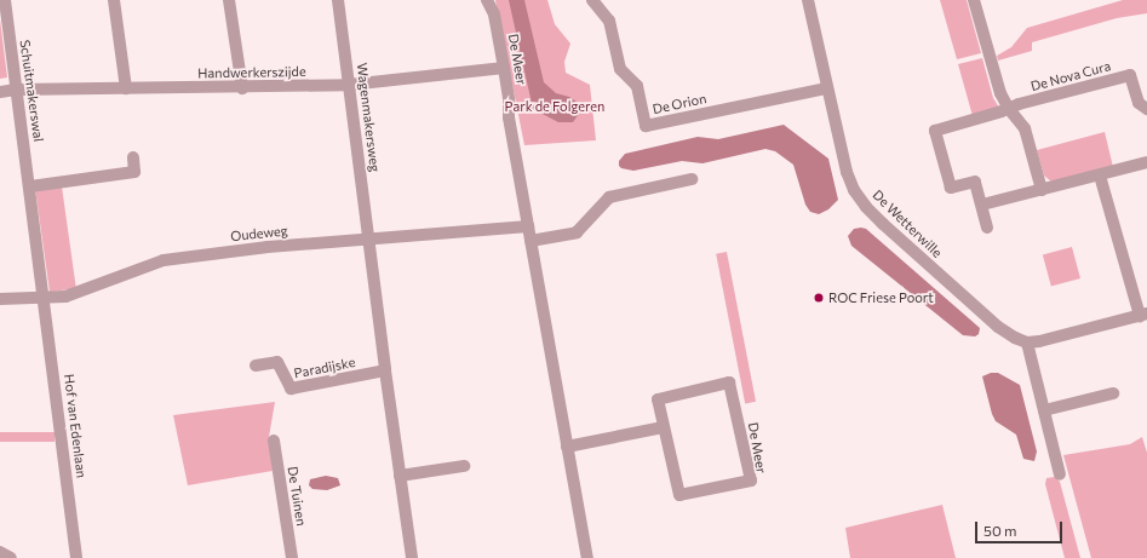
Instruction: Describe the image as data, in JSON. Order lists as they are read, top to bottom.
{
  "streets": {
    "street": [
      "De Meer",
      "Handwerkerszijde",
      "De Nova Cura",
      "Schuitmakerswal",
      "De Orion",
      "Wagenmakersweg",
      "De Wetterwille",
      "Oudeweg",
      "Paradijske",
      "Hof van Edenlaan",
      "De Tuinen"
    ]
  },
  "crossings": [
    ["De Meer", "Handwerkerszijde"],
    ["De Meer", "Oudeweg"],
    ["Handwerkerszijde", "Schuitmakerswal"],
    ["Handwerkerszijde", "Wagenmakersweg"],
    ["Schuitmakerswal", "Oudeweg"],
    ["Schuitmakerswal", "Hof van Edenlaan"],
    ["De Orion", "De Wetterwille"],
    ["Wagenmakersweg", "Oudeweg"],
    ["Oudeweg", "Hof van Edenlaan"]
  ],
  "parks": ["Park de Folgeren"],
  "places": ["ROC Friese Poort"],
  "scale_bar": "50 m"
}
